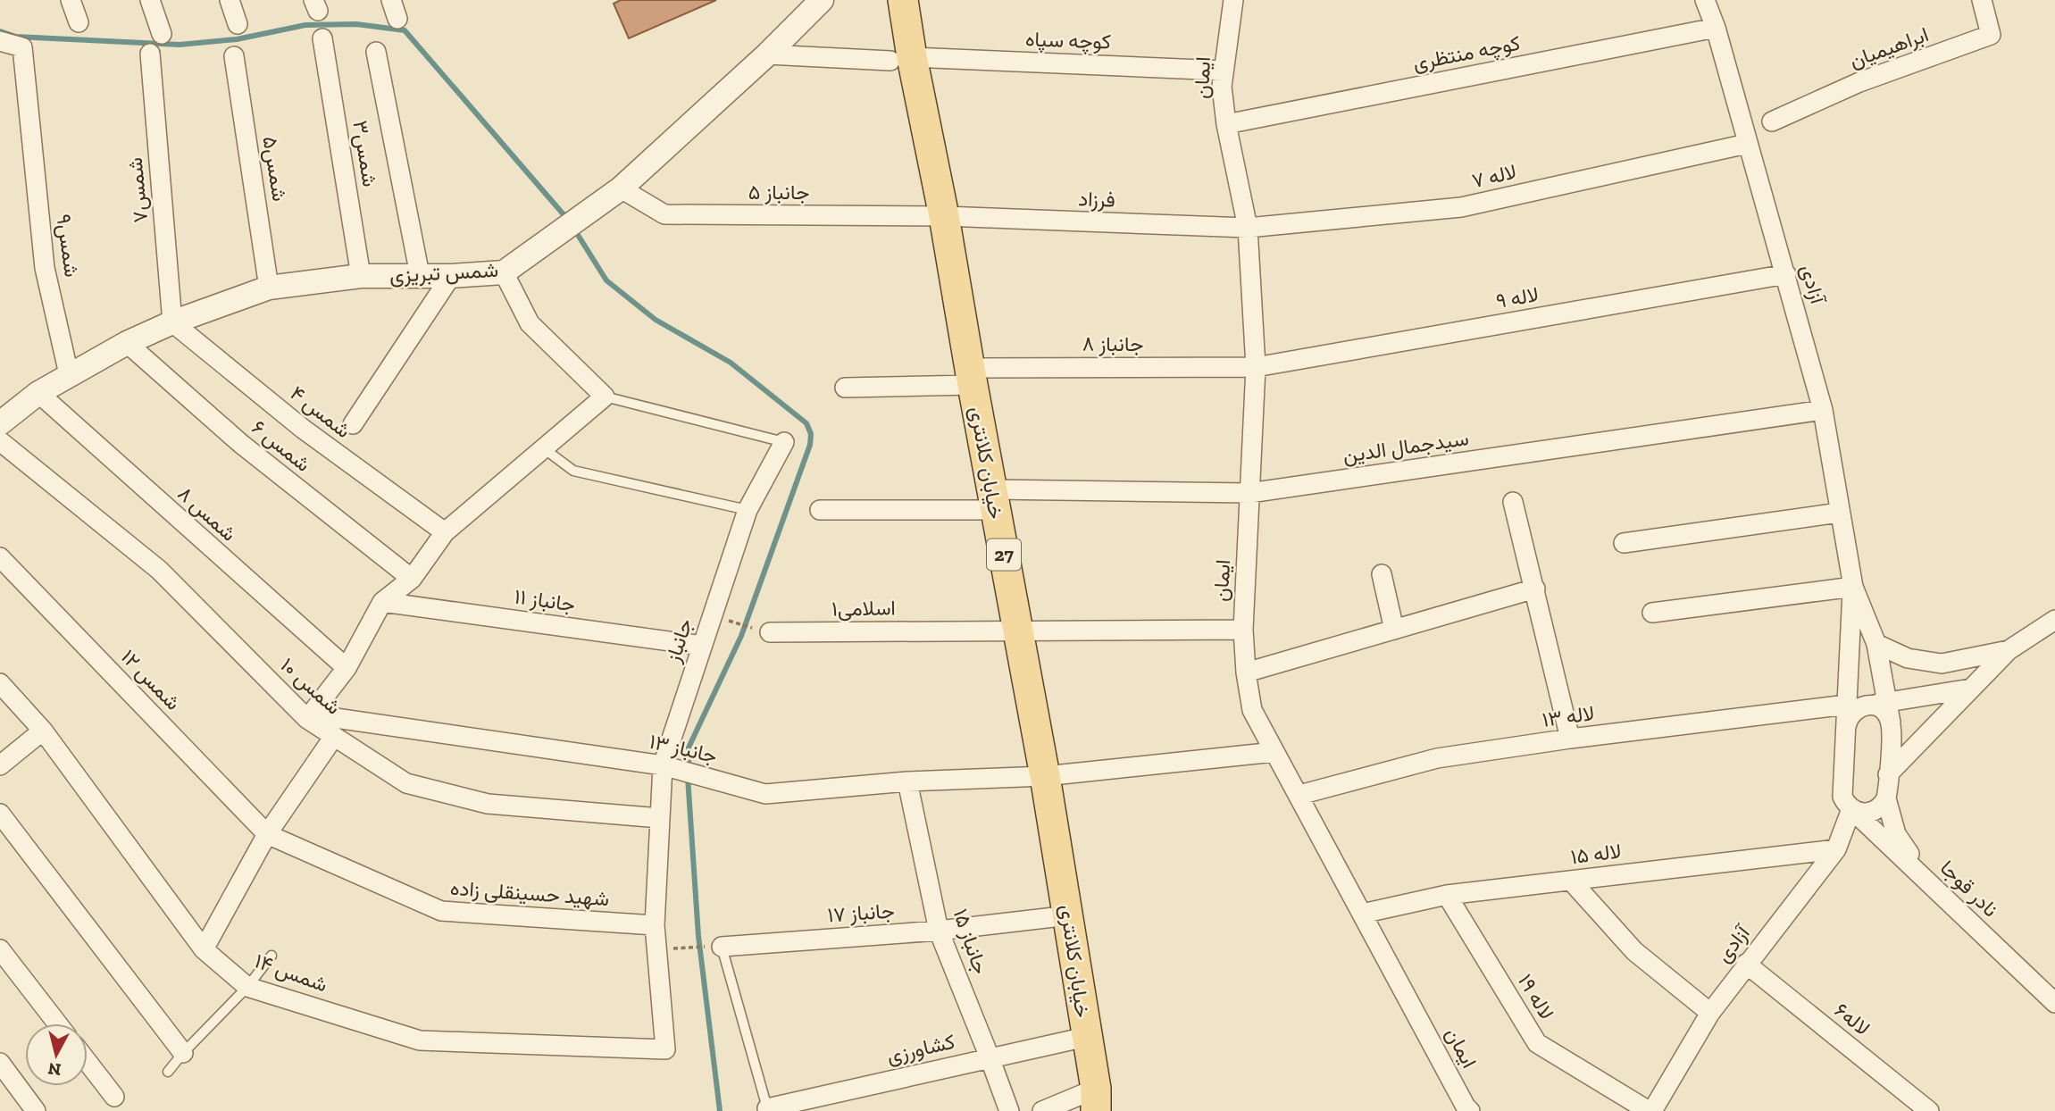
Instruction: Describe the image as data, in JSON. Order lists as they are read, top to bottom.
{
  "streets": {
    "main road": ["خیابان کلانتری", "27"],
    "street": [
      "کوچه سپاه",
      "ابراهیمیان",
      "کوچه منتظری",
      "ایمان",
      "شمس۳",
      "شمس۵",
      "لاله ۷",
      "شمس۷",
      "جانباز ۵",
      "فرزاد",
      "شمس۹",
      "شمس تبریزی",
      "آزادی",
      "لاله ۹",
      "جانباز ۸",
      "شمس ۴",
      "شمس ۶",
      "سیدجمال الدین",
      "شمس ۸",
      "جانباز ۱۱",
      "اسلامی۱",
      "جانباز",
      "شمس ۱۲",
      "شمس ۱۰",
      "لاله ۱۳",
      "جانباز ۱۳",
      "لاله ۱۵",
      "نادر قوجا",
      "شهید حسینقلی زاده",
      "جانباز ۱۷",
      "جانباز ۱۵",
      "شمس ۱۴",
      "لاله ۱۹",
      "لاله۶",
      "کشاورزی"
    ]
  },
  "crossings": [
    ["کوچه سپاه", "ایمان"],
    ["کوچه سپاه", "شمس تبریزی"],
    ["کوچه سپاه", "خیابان کلانتری"],
    ["کوچه منتظری", "ایمان"],
    ["کوچه منتظری", "آزادی"],
    ["ایمان", "لاله ۷"],
    ["ایمان", "فرزاد"],
    ["ایمان", "لاله ۹"],
    ["ایمان", "جانباز ۸"],
    ["ایمان", "سیدجمال الدین"],
    ["ایمان", "اسلامی۱"],
    ["ایمان", "لاله ۱۳"],
    ["ایمان", "جانباز ۱۳"],
    ["ایمان", "لاله ۱۵"],
    ["شمس۳", "شمس تبریزی"],
    ["شمس۵", "شمس تبریزی"],
    ["لاله ۷", "فرزاد"],
    ["لاله ۷", "آزادی"],
    ["شمس۷", "شمس تبریزی"],
    ["شمس۷", "شمس ۴"],
    ["جانباز ۵", "فرزاد"],
    ["جانباز ۵", "شمس تبریزی"],
    ["جانباز ۵", "خیابان کلانتری"],
    ["فرزاد", "خیابان کلانتری"],
    ["شمس۹", "شمس تبریزی"],
    ["شمس تبریزی", "شمس ۴"],
    ["شمس تبریزی", "شمس ۶"],
    ["شمس تبریزی", "شمس ۸"],
    ["آزادی", "لاله ۹"],
    ["آزادی", "سیدجمال الدین"],
    ["آزادی", "لاله ۱۳"],
    ["آزادی", "لاله ۱۵"],
    ["آزادی", "نادر قوجا"],
    ["آزادی", "لاله ۱۹"],
    ["آزادی", "لاله۶"],
    ["لاله ۹", "جانباز ۸"],
    ["جانباز ۸", "خیابان کلانتری"],
    ["سیدجمال الدین", "خیابان کلانتری"],
    ["خیابان کلانتری", "اسلامی۱"],
    ["خیابان کلانتری", "جانباز ۱۳"],
    ["خیابان کلانتری", "جانباز ۱۷"],
    ["خیابان کلانتری", "کشاورزی"],
    ["جانباز ۱۱", "جانباز"],
    ["جانباز", "شمس ۱۰"],
    ["جانباز", "جانباز ۱۳"],
    ["جانباز", "شهید حسینقلی زاده"],
    ["جانباز", "شمس ۱۴"],
    ["شمس ۱۲", "شهید حسینقلی زاده"],
    ["شمس ۱۰", "جانباز ۱۳"],
    ["جانباز ۱۳", "جانباز ۱۵"],
    ["لاله ۱۵", "لاله ۱۹"],
    ["جانباز ۱۷", "جانباز ۱۵"],
    ["جانباز ۱۵", "کشاورزی"]
  ],
  "north": "bottom"
}
